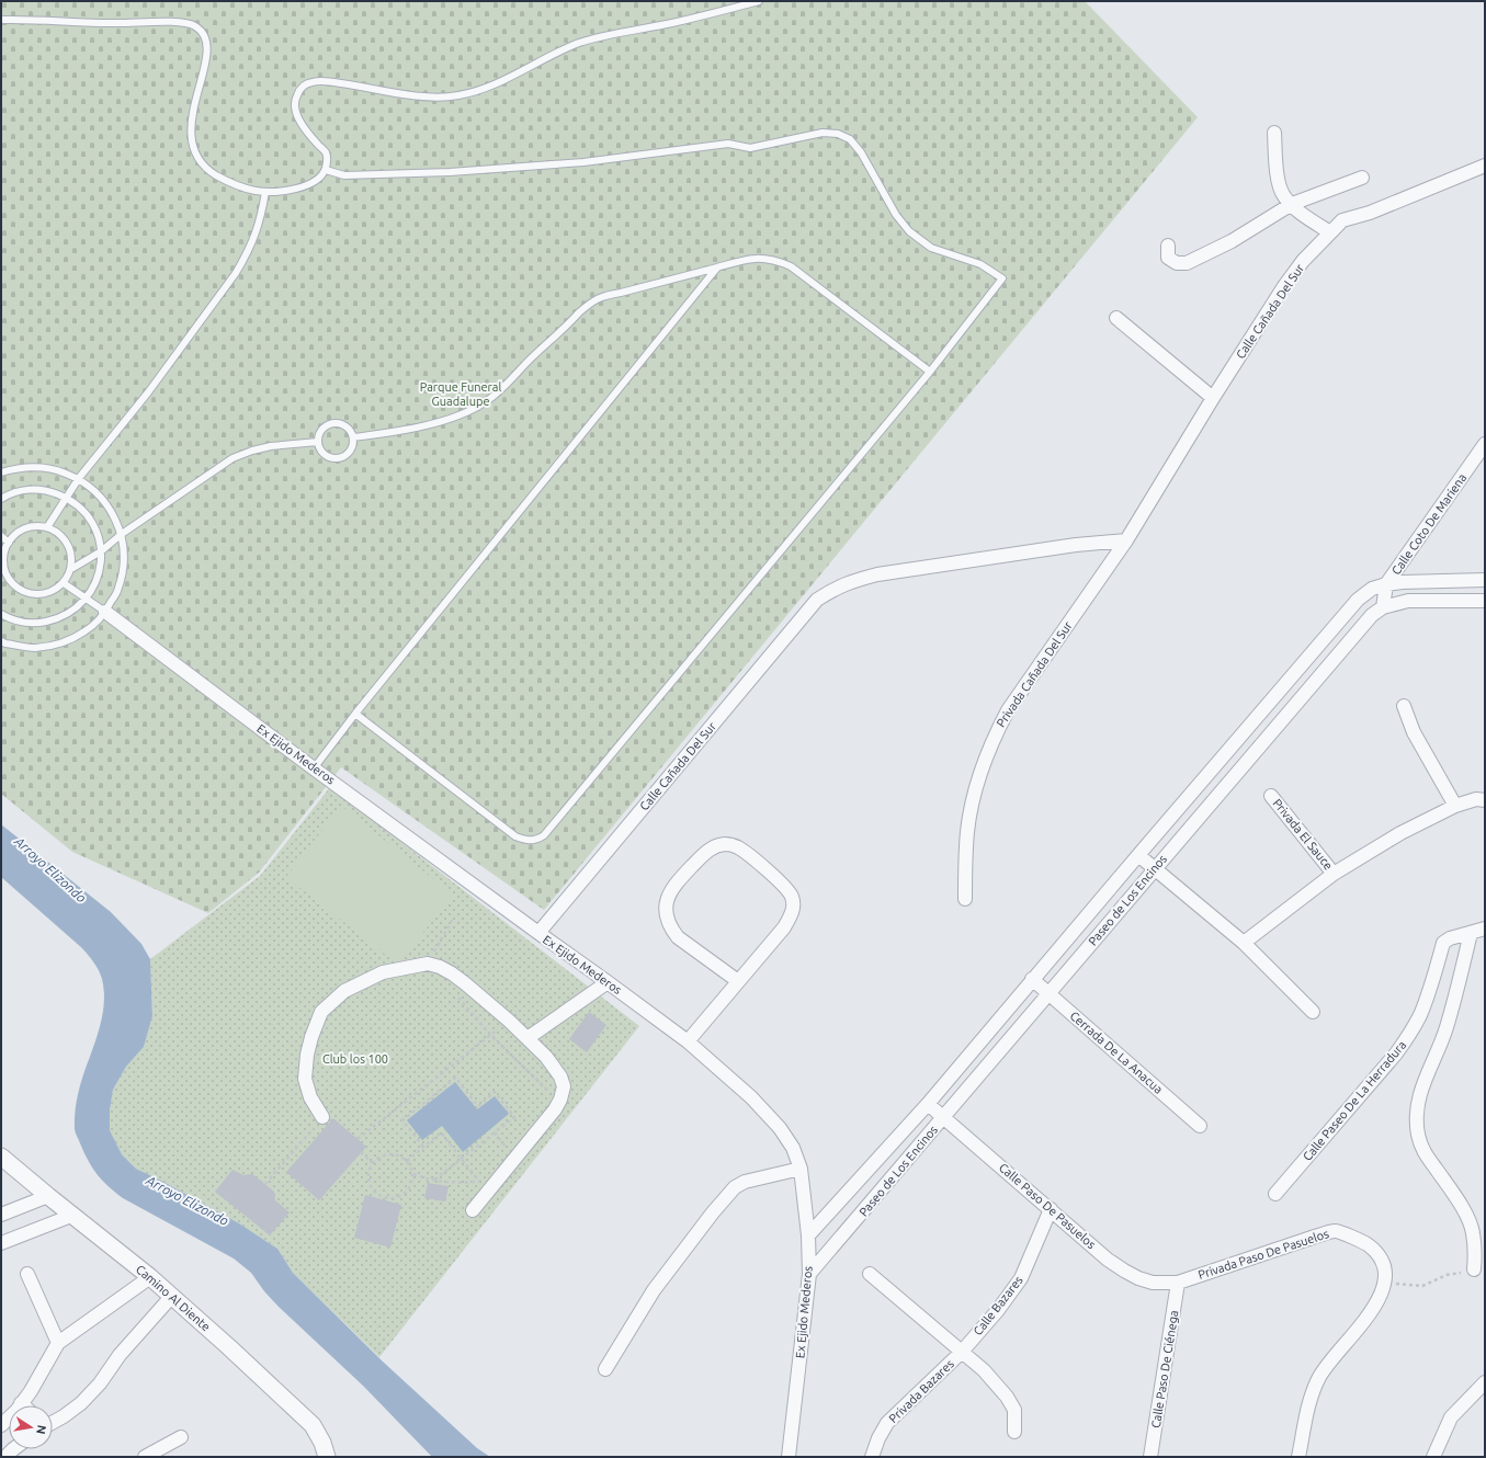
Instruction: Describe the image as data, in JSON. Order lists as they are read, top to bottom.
{
  "streets": {
    "street": [
      "Calle Cañada Del Sur",
      "Calle Coto De Mariena",
      "Privada Cañada Del Sur",
      "Ex Ejido Mederos",
      "Privada El Sauce",
      "Paseo de Los Encinos",
      "Cerrada De La Anacua",
      "Calle Paseo De La Herradura",
      "Calle Paso De Pasuelos",
      "Privada Paso De Pasuelos",
      "Camino Al Diente",
      "Calle Bazares",
      "Calle Paso De Ciénega",
      "Privada Bazares"
    ]
  },
  "crossings": [
    ["Calle Cañada Del Sur", "Privada Cañada Del Sur"],
    ["Calle Cañada Del Sur", "Ex Ejido Mederos"],
    ["Calle Coto De Mariena", "Paseo de Los Encinos"],
    ["Ex Ejido Mederos", "Paseo de Los Encinos"],
    ["Paseo de Los Encinos", "Cerrada De La Anacua"],
    ["Paseo de Los Encinos", "Calle Paso De Pasuelos"],
    ["Calle Paso De Pasuelos", "Privada Paso De Pasuelos"],
    ["Calle Paso De Pasuelos", "Calle Bazares"],
    ["Calle Paso De Pasuelos", "Calle Paso De Ciénega"],
    ["Privada Paso De Pasuelos", "Calle Paso De Ciénega"],
    ["Calle Bazares", "Privada Bazares"]
  ],
  "water": ["Arroyo Elizondo"],
  "parks": ["Parque Funeral Guadalupe", "Club los 100"],
  "north": "right"
}
